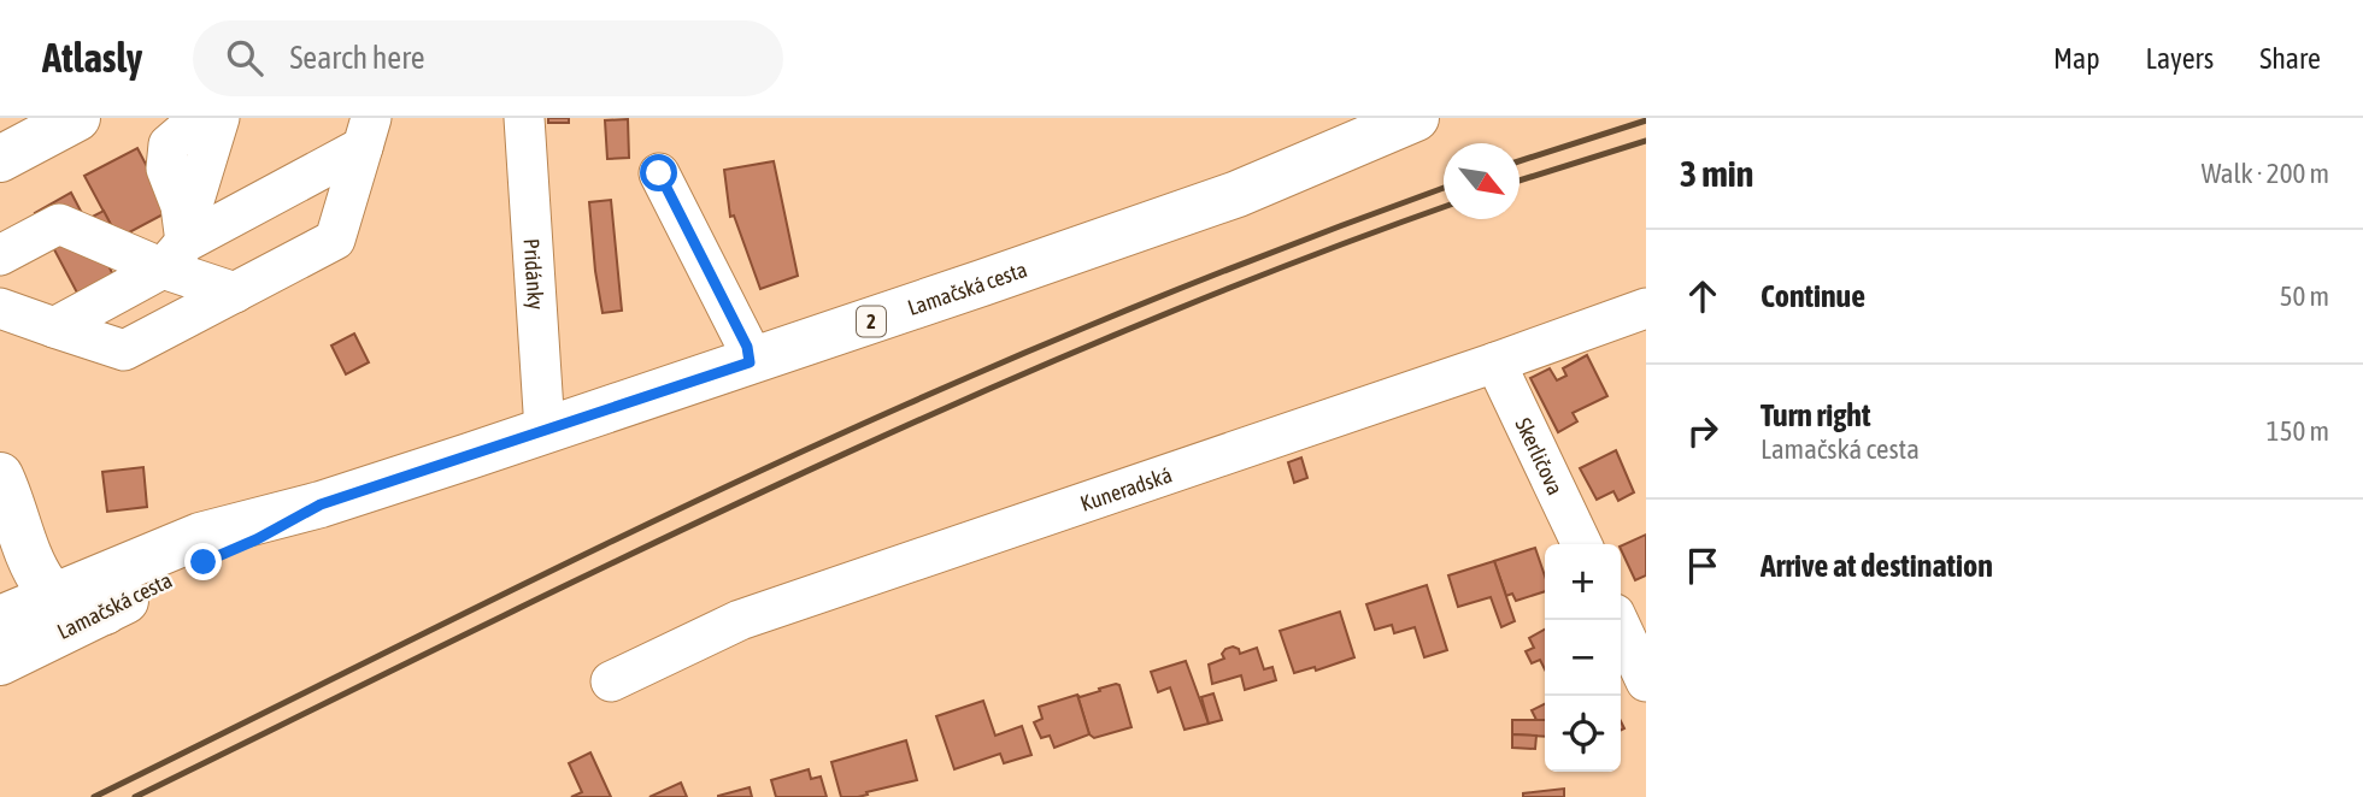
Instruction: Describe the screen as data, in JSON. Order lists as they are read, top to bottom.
{
  "streets": {
    "main road": ["Lamačská cesta", "2"],
    "street": ["Pridánky", "Skerličova", "Kuneradská"]
  },
  "crossings": [
    ["Pridánky", "Lamačská cesta"],
    ["Skerličova", "Kuneradská"]
  ],
  "north": "bottom right",
  "page": {
    "header": "Atlasly",
    "search": "Search here",
    "nav": ["Map", "Layers", "Share"],
    "heading": ["3 min", "Walk · 200 m"],
    "list": [
      ["Continue", "50 m"],
      ["Turn right", "Lamačská cesta", "150 m"],
      "Arrive at destination"
    ],
    "map_buttons": ["+", "−"]
  }
}
